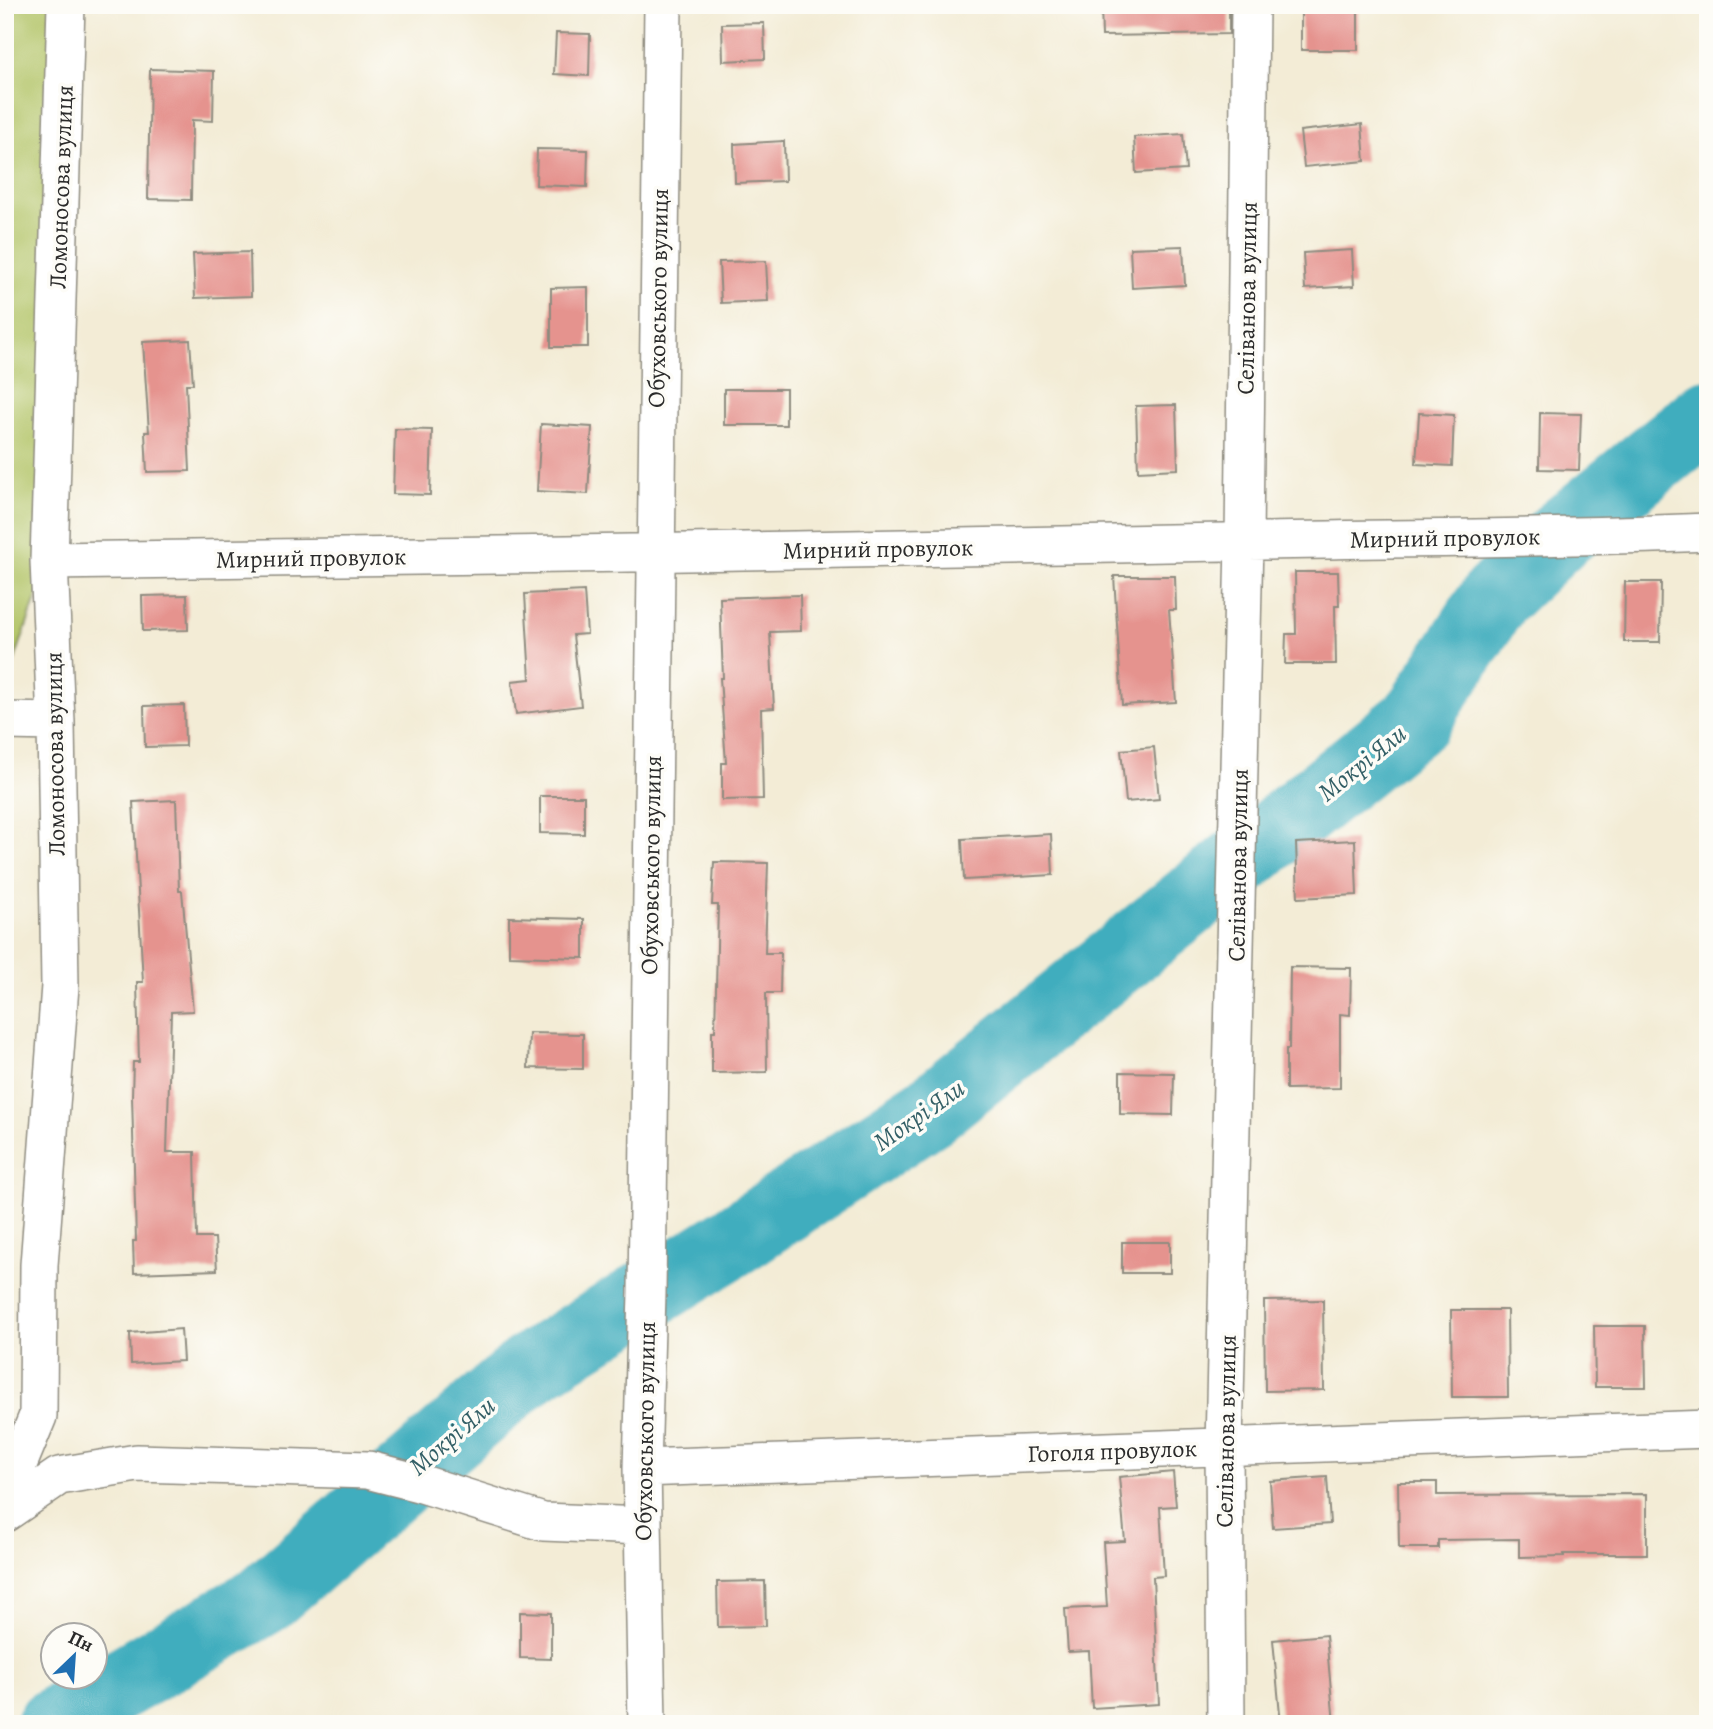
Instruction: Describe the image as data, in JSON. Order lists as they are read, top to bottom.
{
  "streets": {
    "street": [
      "Ломоносова вулиця",
      "Обуховського вулиця",
      "Селіванова вулиця",
      "Мирний провулок",
      "Гоголя провулок"
    ]
  },
  "crossings": [
    ["Ломоносова вулиця", "Мирний провулок"],
    ["Обуховського вулиця", "Мирний провулок"],
    ["Обуховського вулиця", "Гоголя провулок"],
    ["Селіванова вулиця", "Мирний провулок"],
    ["Селіванова вулиця", "Гоголя провулок"]
  ],
  "water": ["Мокрі Яли"],
  "north": "top right"
}
